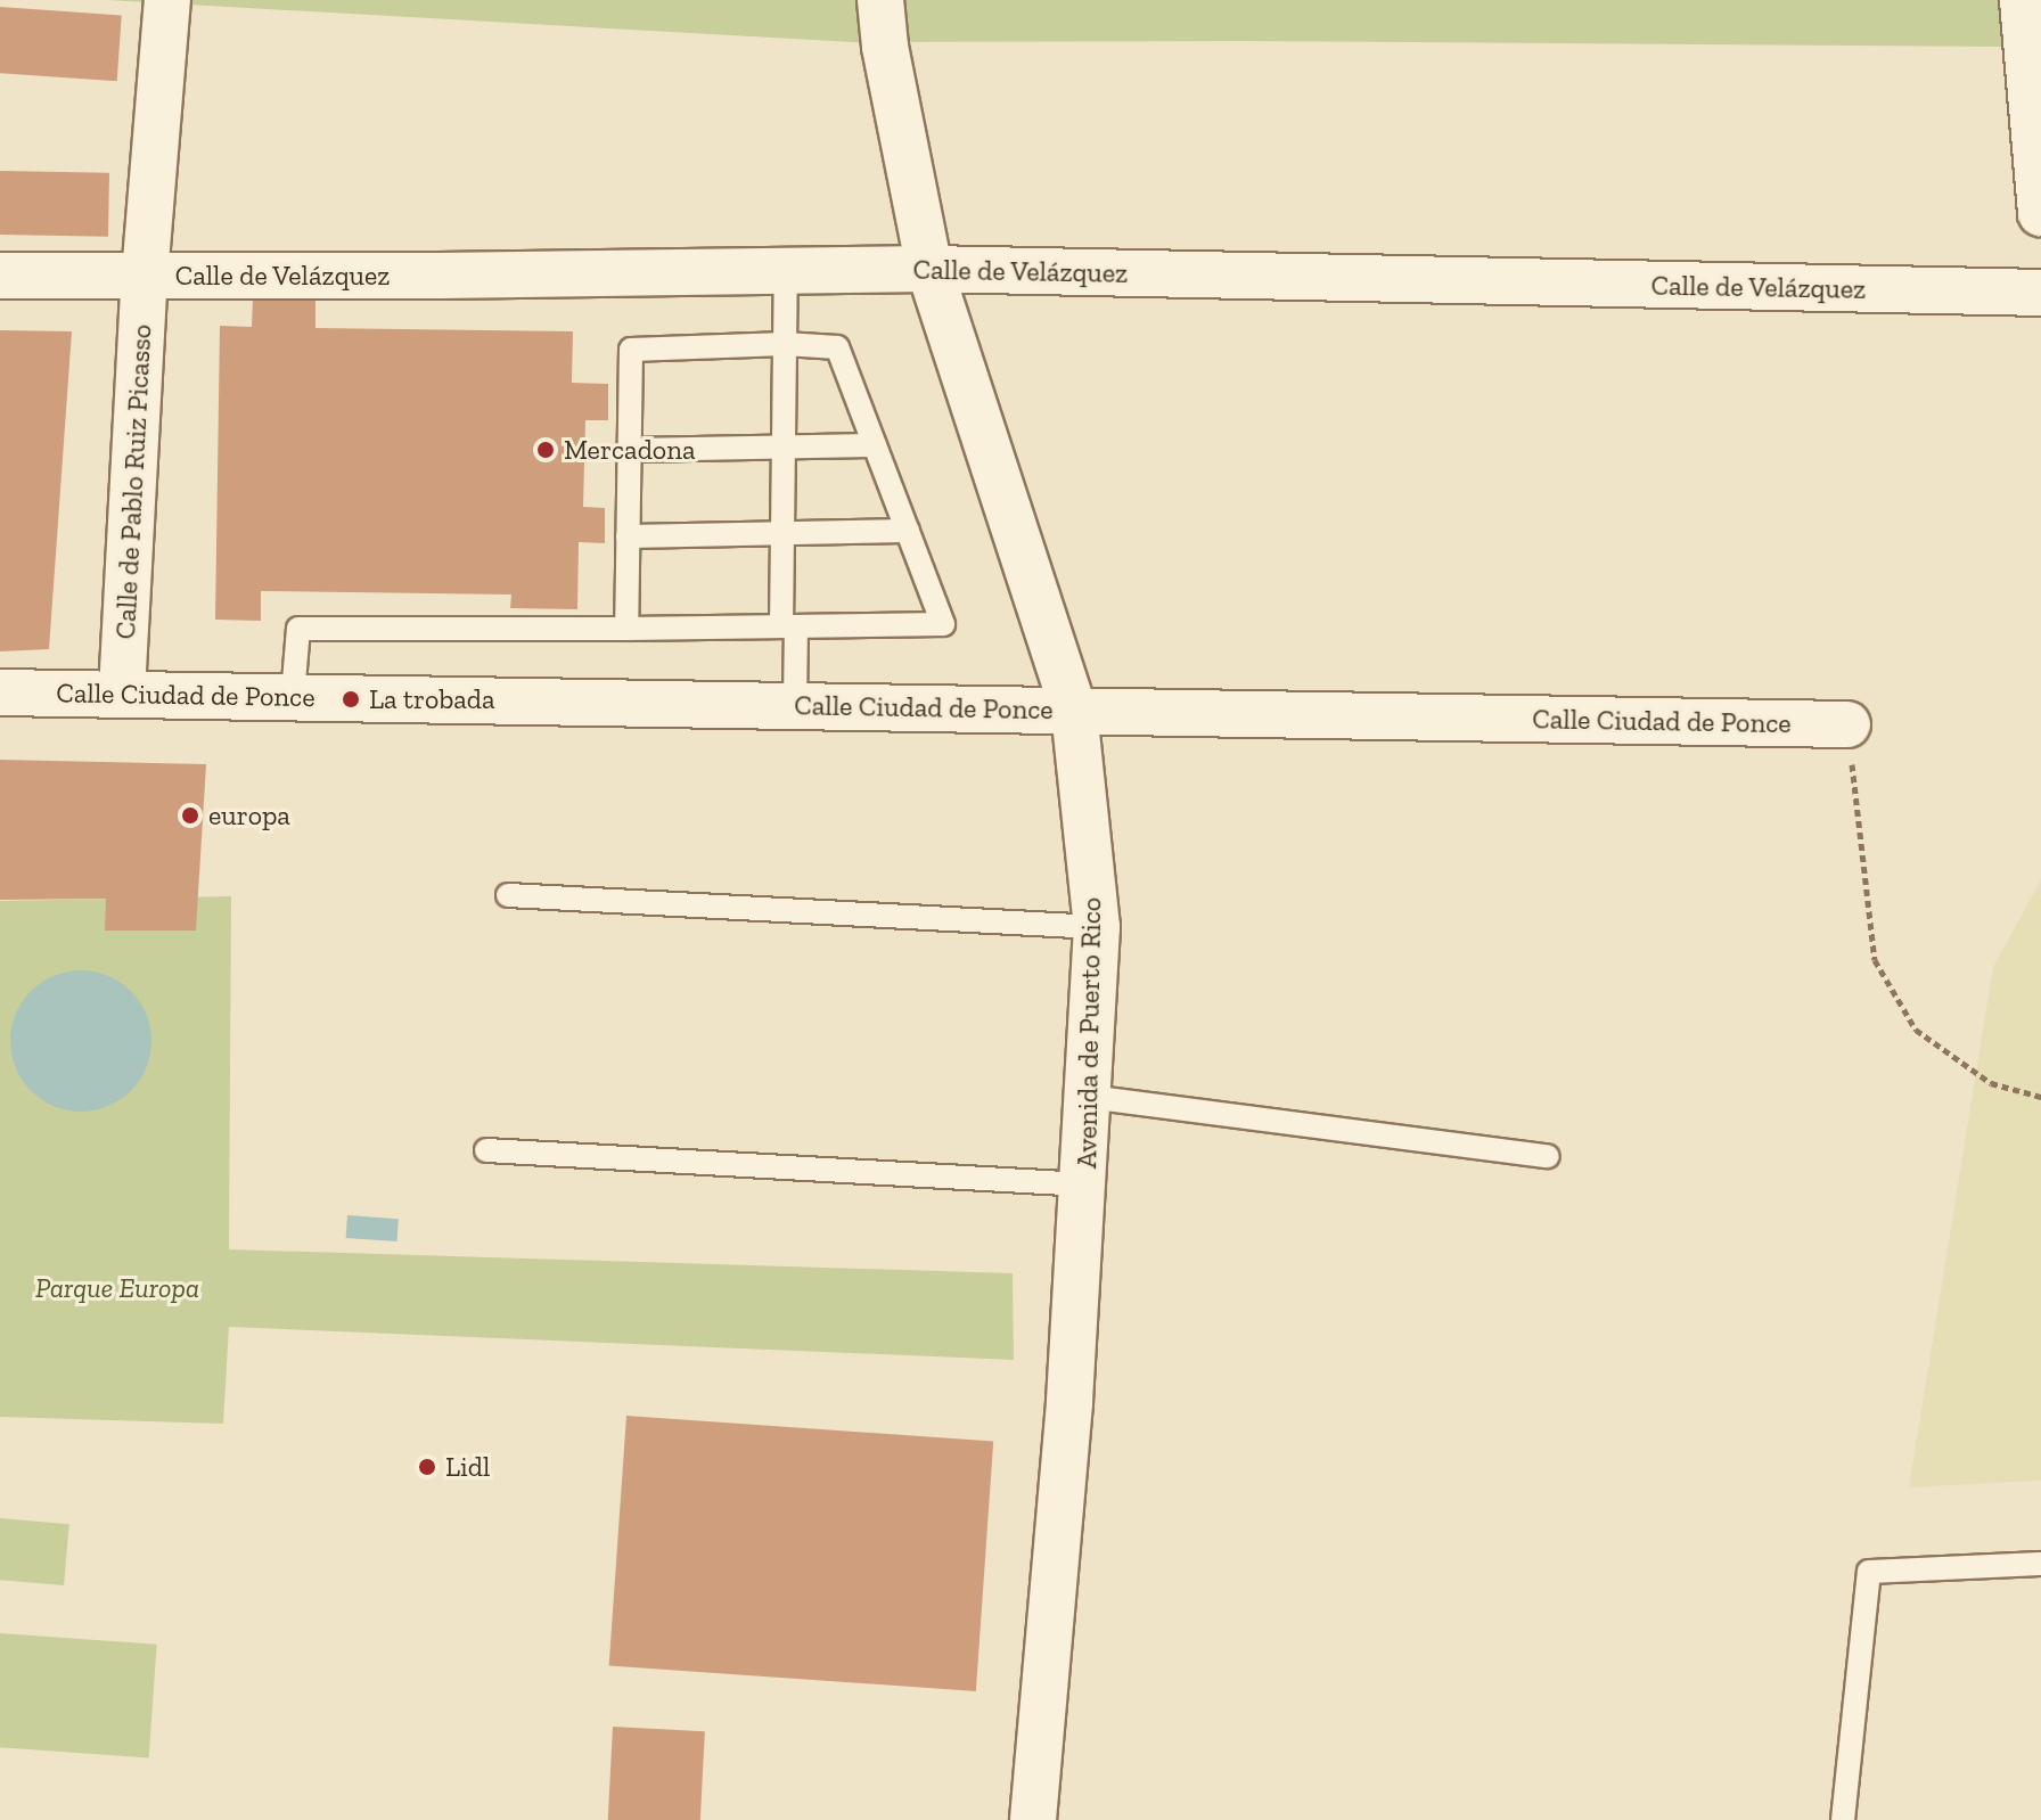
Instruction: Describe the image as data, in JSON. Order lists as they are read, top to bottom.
{
  "streets": {
    "street": [
      "Calle de Velázquez",
      "Calle de Pablo Ruiz Picasso",
      "Calle Ciudad de Ponce",
      "Avenida de Puerto Rico"
    ]
  },
  "crossings": [
    ["Calle de Velázquez", "Calle de Pablo Ruiz Picasso"],
    ["Calle de Velázquez", "Avenida de Puerto Rico"],
    ["Calle de Pablo Ruiz Picasso", "Calle Ciudad de Ponce"],
    ["Calle Ciudad de Ponce", "Avenida de Puerto Rico"]
  ],
  "parks": ["Parque Europa"],
  "places": [
    "Mercadona",
    "La trobada",
    "europa",
    "Lidl"
  ]
}
